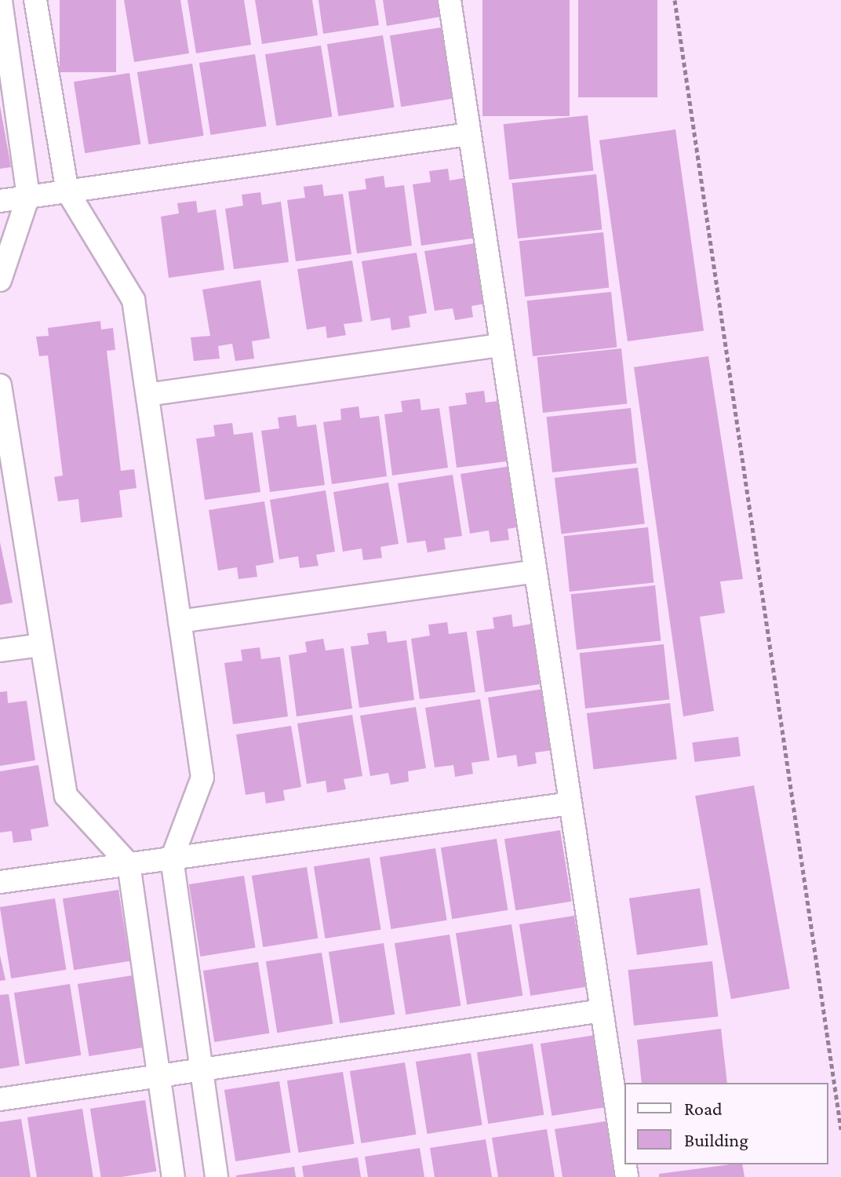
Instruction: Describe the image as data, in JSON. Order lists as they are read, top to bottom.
{
  "legend": ["Road", "Building"]
}
